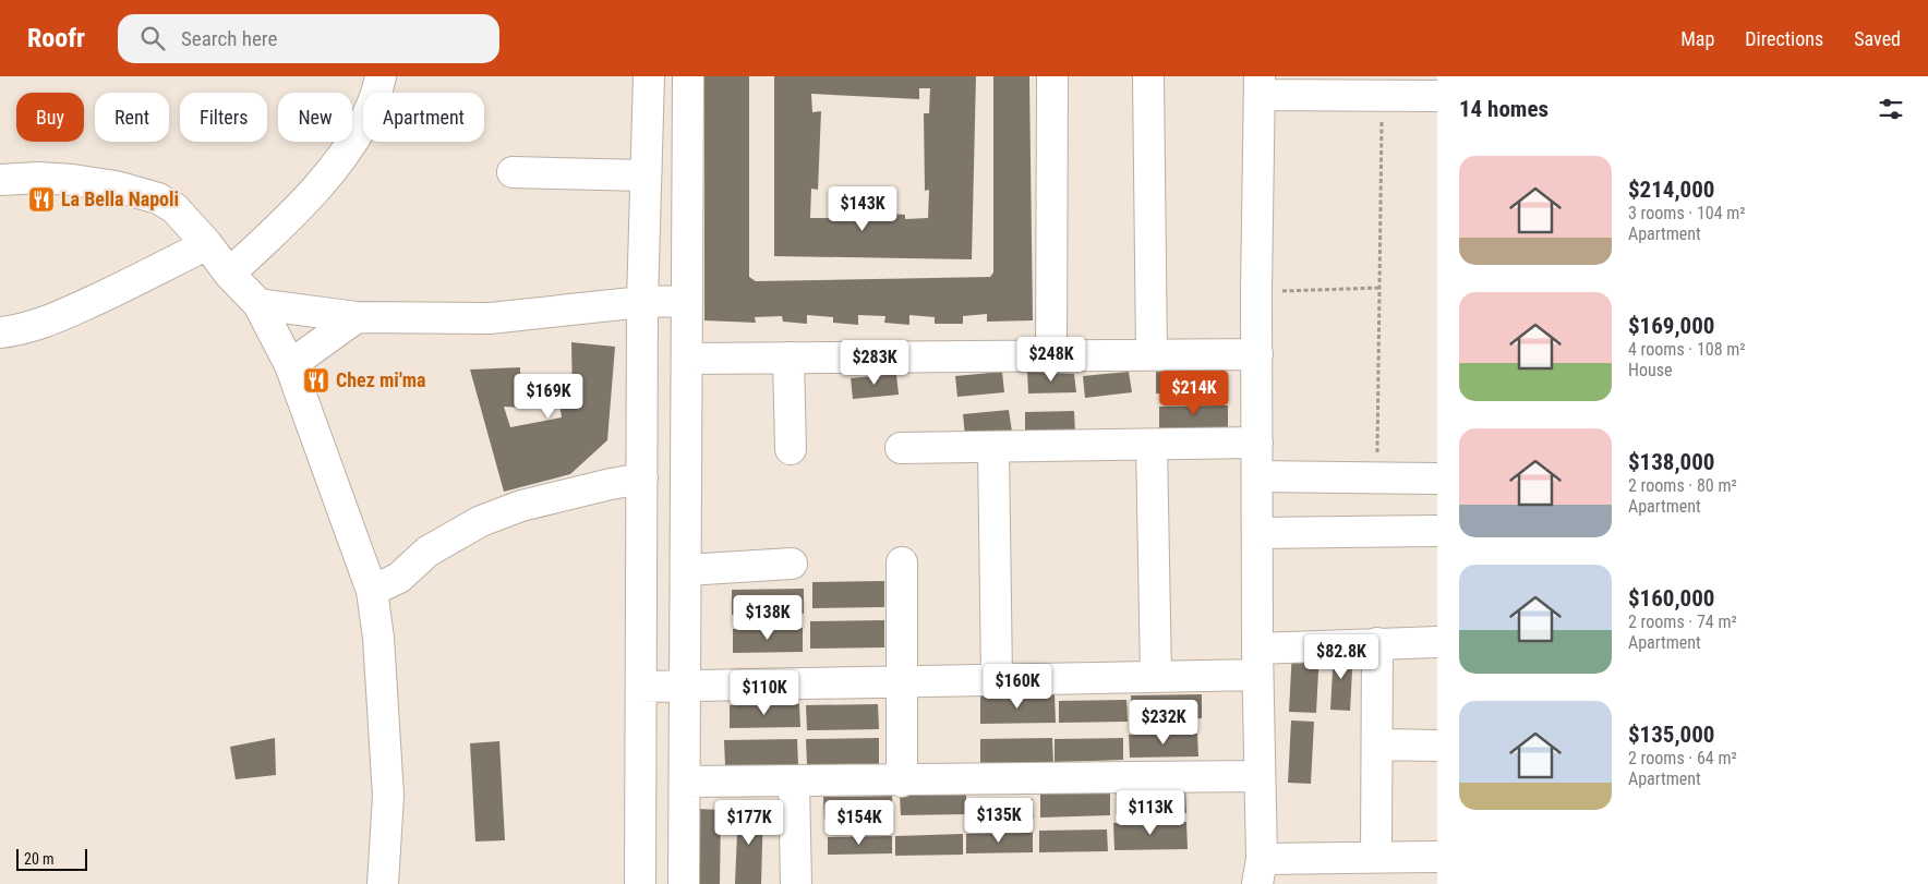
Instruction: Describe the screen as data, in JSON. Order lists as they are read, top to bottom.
{
  "places": {
    "restaurant": ["La Bella Napoli", "Chez mi'ma"]
  },
  "scale_bar": "20 m",
  "page": {
    "header": "Roofr",
    "search": "Search here",
    "nav": ["Map", "Directions", "Saved"],
    "heading": "14 homes",
    "chip": [
      "Buy",
      "Rent",
      "Filters",
      "New",
      "Apartment"
    ],
    "list": [
      {
        "name": "$214,000",
        "note": "3 rooms · 104 m² · Apartment"
      },
      {
        "name": "$169,000",
        "note": "4 rooms · 108 m² · House"
      },
      {
        "name": "$138,000",
        "note": "2 rooms · 80 m² · Apartment"
      },
      {
        "name": "$160,000",
        "note": "2 rooms · 74 m² · Apartment"
      },
      {
        "name": "$135,000",
        "note": "2 rooms · 64 m² · Apartment"
      }
    ],
    "price": [
      "$143K",
      "$248K",
      "$283K",
      "$214K",
      "$169K",
      "$138K",
      "$82.8K",
      "$160K",
      "$110K",
      "$232K",
      "$113K",
      "$135K",
      "$177K",
      "$154K"
    ],
    "scale": "20 m"
  }
}
